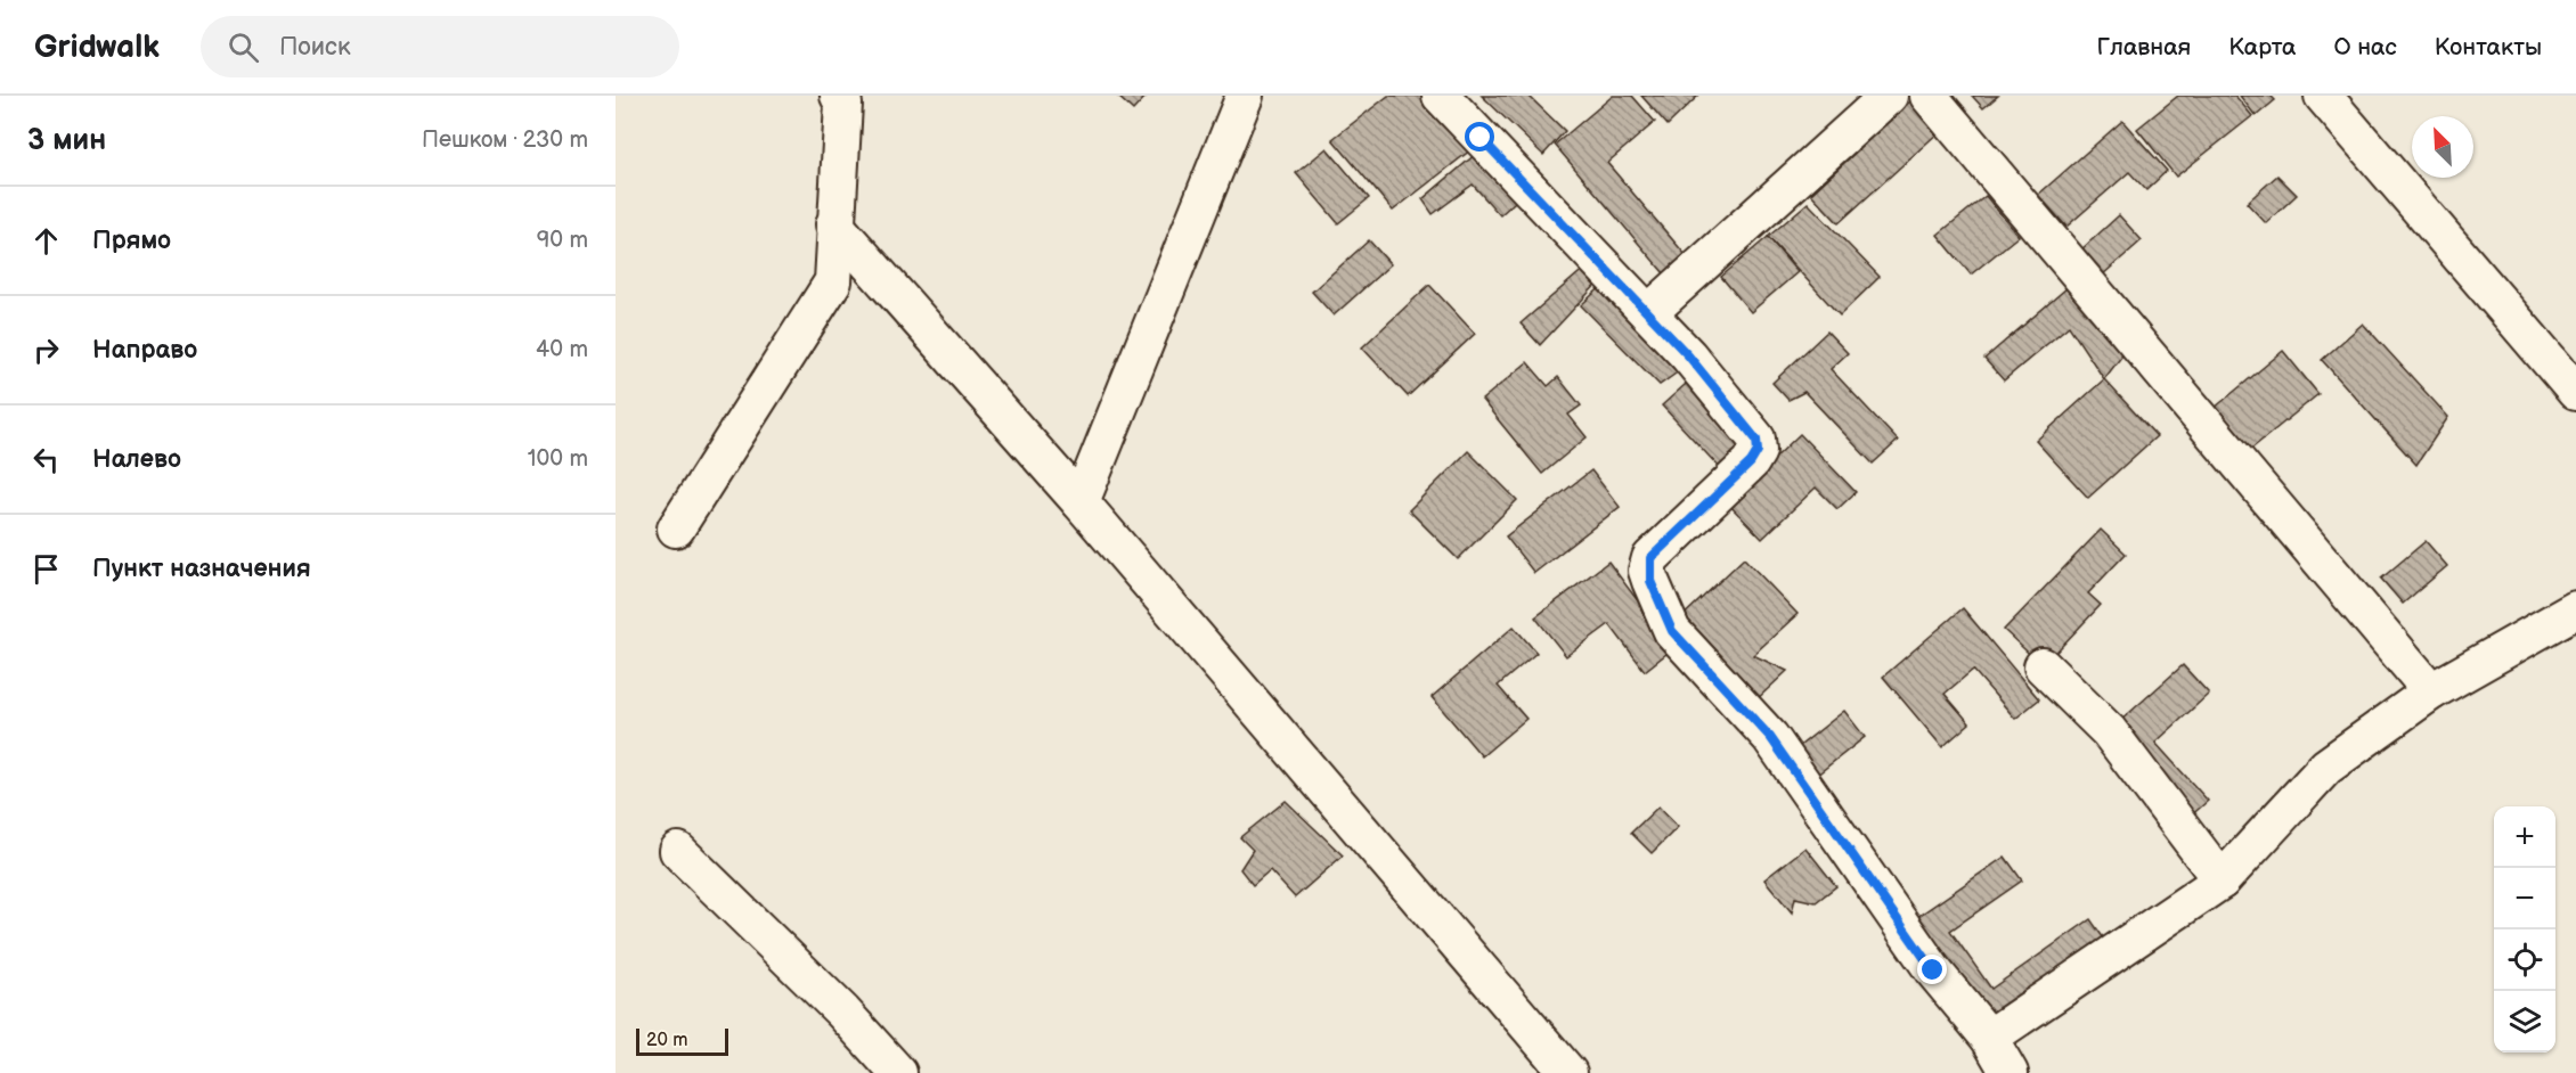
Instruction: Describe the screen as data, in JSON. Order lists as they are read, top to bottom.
{
  "scale_bar": "20 m",
  "north": "top left",
  "page": {
    "header": "Gridwalk",
    "search": "Поиск",
    "nav": [
      "Главная",
      "Карта",
      "О нас",
      "Контакты"
    ],
    "heading": ["3 мин", "Пешком · 230 m"],
    "list": [
      ["Прямо", "90 m"],
      ["Направо", "40 m"],
      ["Налево", "100 m"],
      "Пункт назначения"
    ],
    "map_buttons": ["+", "−"],
    "scale": "20 m"
  }
}
